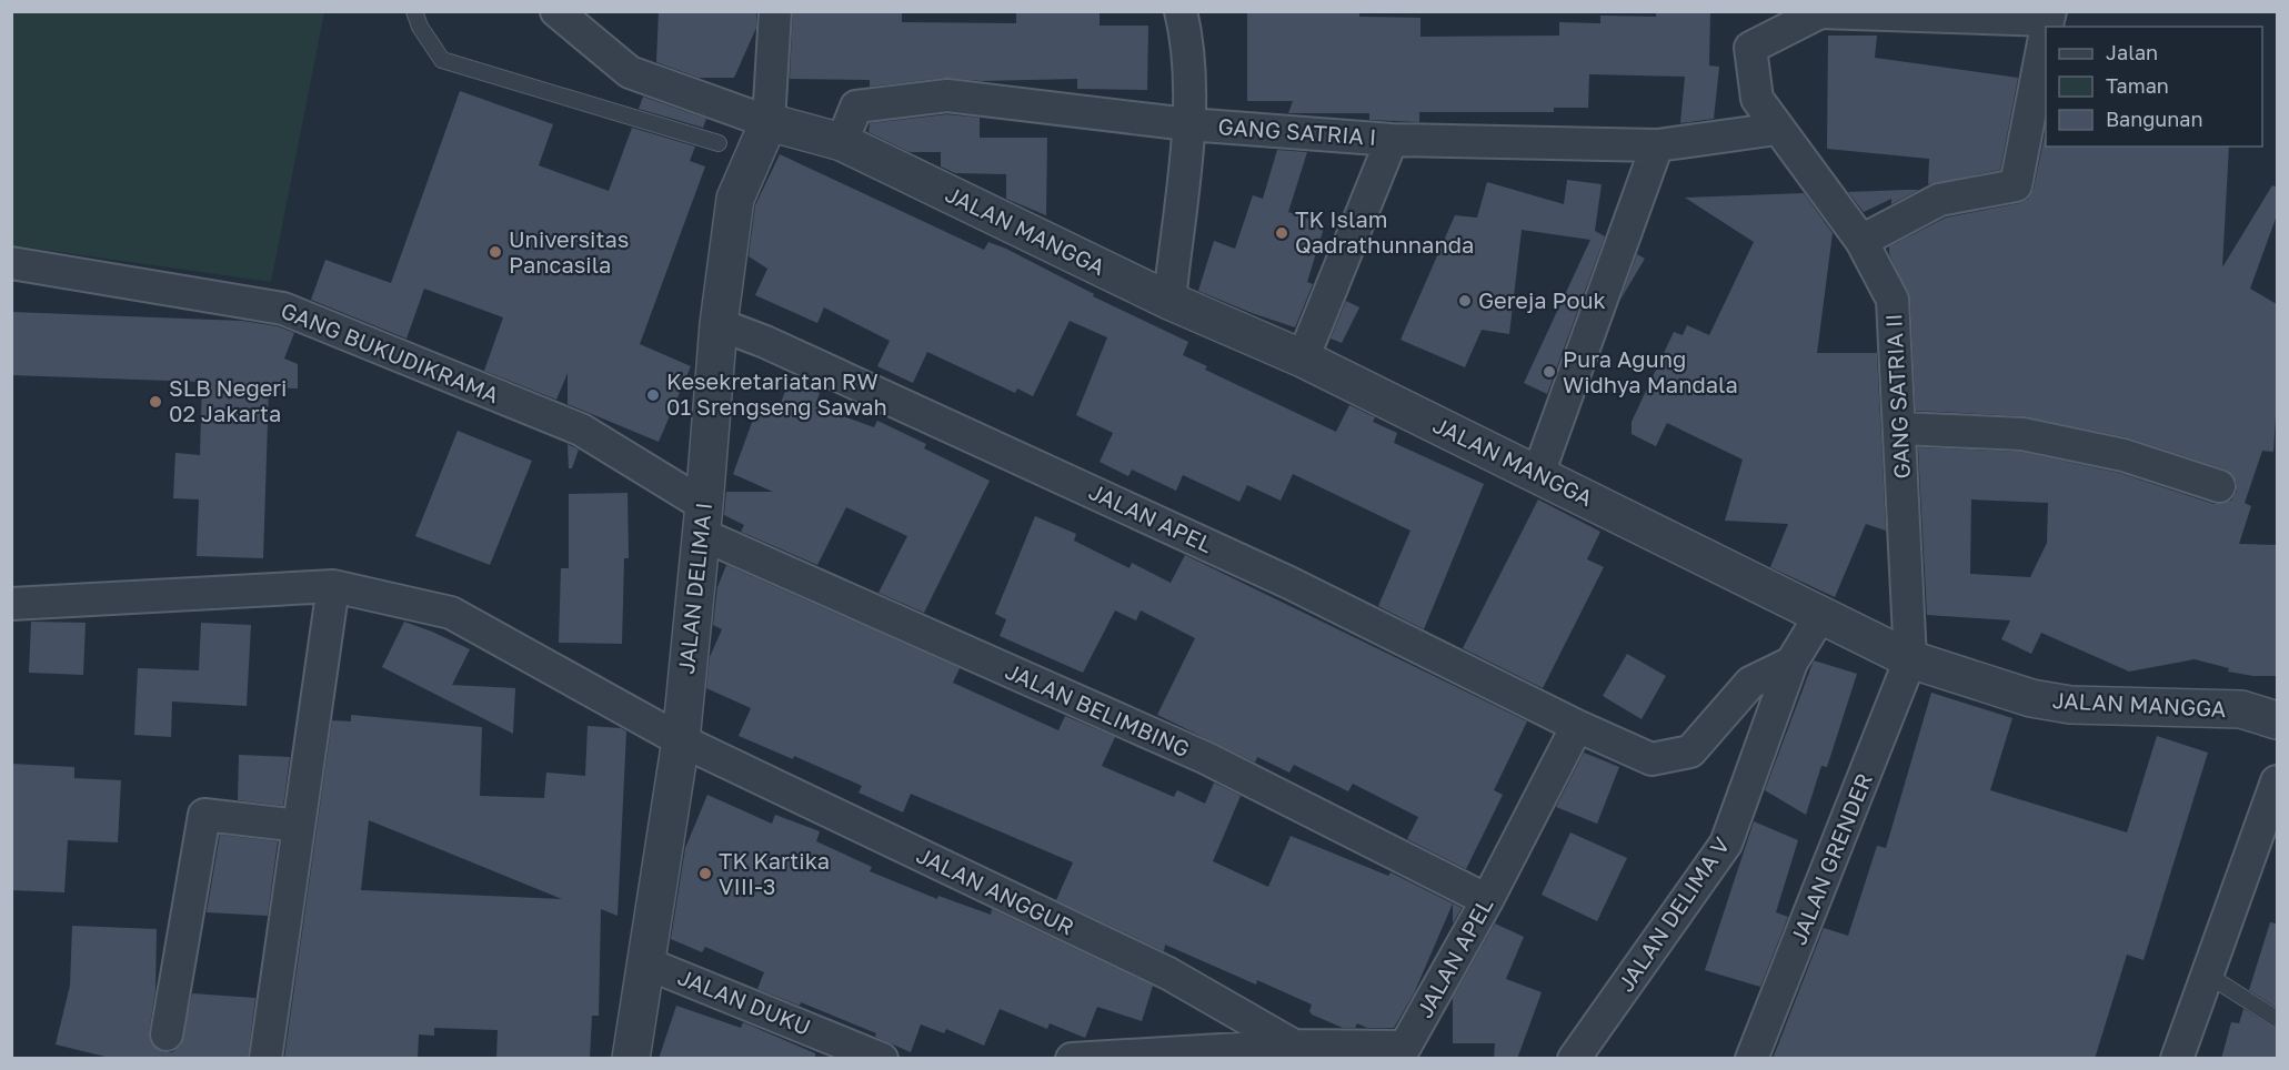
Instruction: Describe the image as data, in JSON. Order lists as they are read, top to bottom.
{
  "streets": {
    "street": [
      "GANG SATRIA I",
      "JALAN MANGGA",
      "GANG BUKUDIKRAMA",
      "GANG SATRIA II",
      "JALAN APEL",
      "JALAN DELIMA I",
      "JALAN BELIMBING",
      "JALAN GRENDER",
      "JALAN ANGGUR",
      "JALAN DELIMA V",
      "JALAN DUKU"
    ]
  },
  "crossings": [
    ["GANG SATRIA I", "JALAN MANGGA"],
    ["GANG SATRIA I", "GANG SATRIA II"],
    ["JALAN MANGGA", "GANG SATRIA II"],
    ["JALAN MANGGA", "JALAN DELIMA I"],
    ["JALAN MANGGA", "JALAN GRENDER"],
    ["JALAN MANGGA", "JALAN DELIMA V"],
    ["GANG BUKUDIKRAMA", "JALAN DELIMA I"],
    ["GANG BUKUDIKRAMA", "JALAN BELIMBING"],
    ["GANG SATRIA II", "JALAN GRENDER"],
    ["JALAN APEL", "JALAN DELIMA I"],
    ["JALAN APEL", "JALAN BELIMBING"],
    ["JALAN APEL", "JALAN ANGGUR"],
    ["JALAN APEL", "JALAN DELIMA V"],
    ["JALAN DELIMA I", "JALAN BELIMBING"],
    ["JALAN DELIMA I", "JALAN ANGGUR"],
    ["JALAN DELIMA I", "JALAN DUKU"]
  ],
  "places": [
    "TK Islam Qadrathunnanda",
    "Universitas Pancasila",
    "Gereja Pouk",
    "Pura Agung Widhya Mandala",
    "Kesekretariatan RW 01 Srengseng Sawah",
    "SLB Negeri 02 Jakarta",
    "TK Kartika VIII-3"
  ],
  "legend": ["Jalan", "Taman", "Bangunan"]
}
